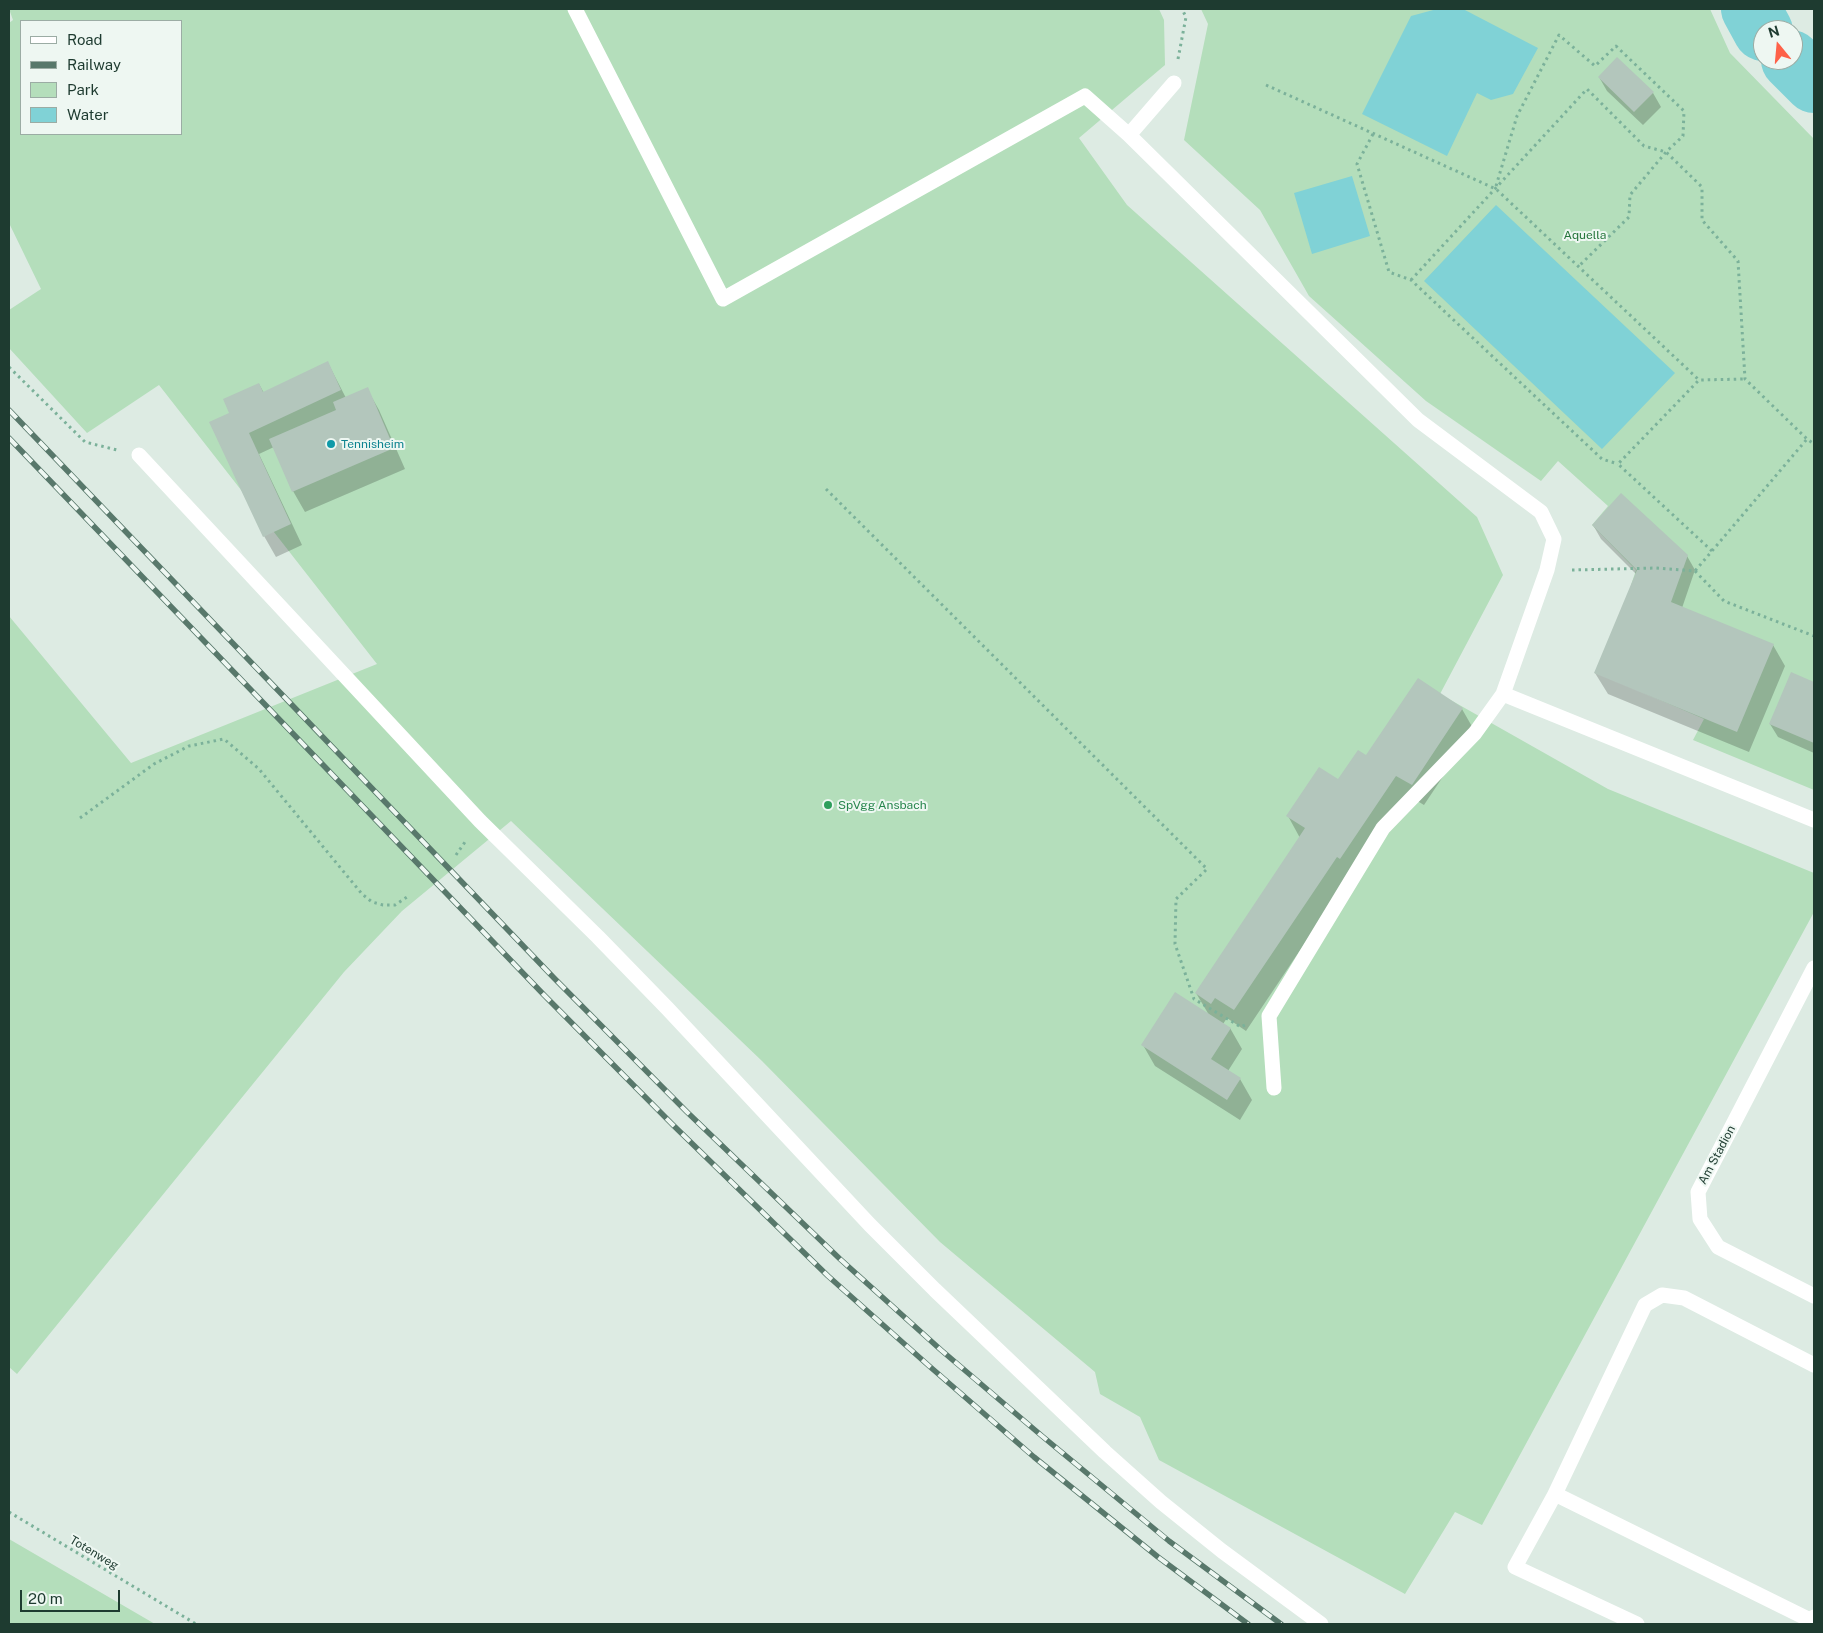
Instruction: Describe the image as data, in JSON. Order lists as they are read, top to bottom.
{
  "streets": {
    "street": ["Am Stadion"],
    "path": ["Totenweg"]
  },
  "parks": ["Aquella"],
  "places": ["Tennisheim", "SpVgg Ansbach"],
  "legend": [
    "Road",
    "Railway",
    "Park",
    "Water"
  ],
  "scale_bar": "20 m",
  "north": "top"
}
